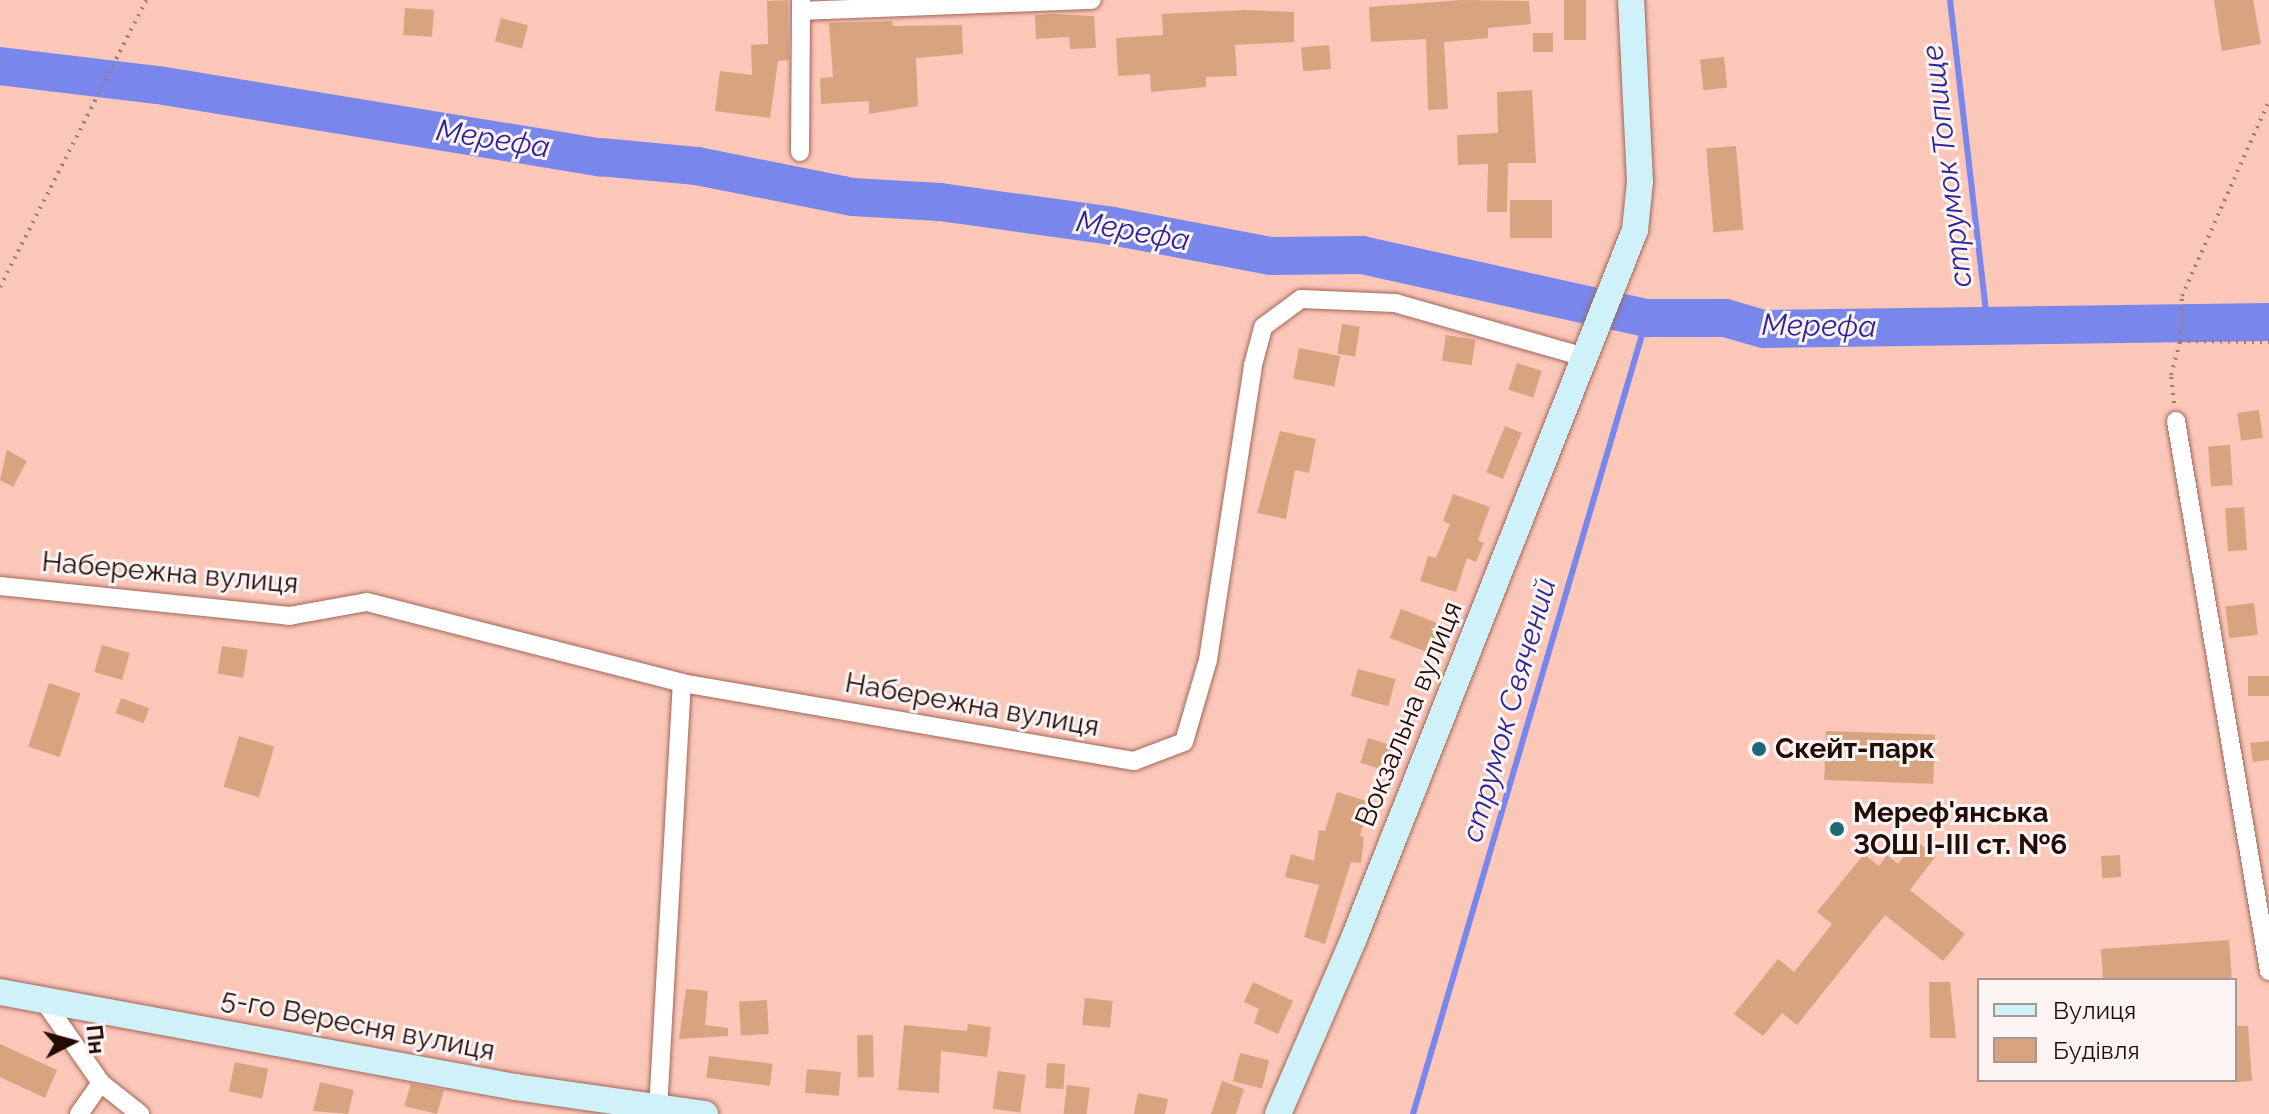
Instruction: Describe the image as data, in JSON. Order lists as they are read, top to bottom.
{
  "streets": {
    "street": ["Набережна вулиця", "Вокзальна вулиця", "5-го Вересня вулиця"]
  },
  "crossings": [
    ["Набережна вулиця", "Вокзальна вулиця"]
  ],
  "water": ["Мерефа", "струмок Топище", "струмок Свячений"],
  "places": ["Скейт-парк", "Мереф'янська ЗОШ І-ІІІ ст. №6"],
  "legend": ["Вулиця", "Будівля"],
  "north": "right"
}
